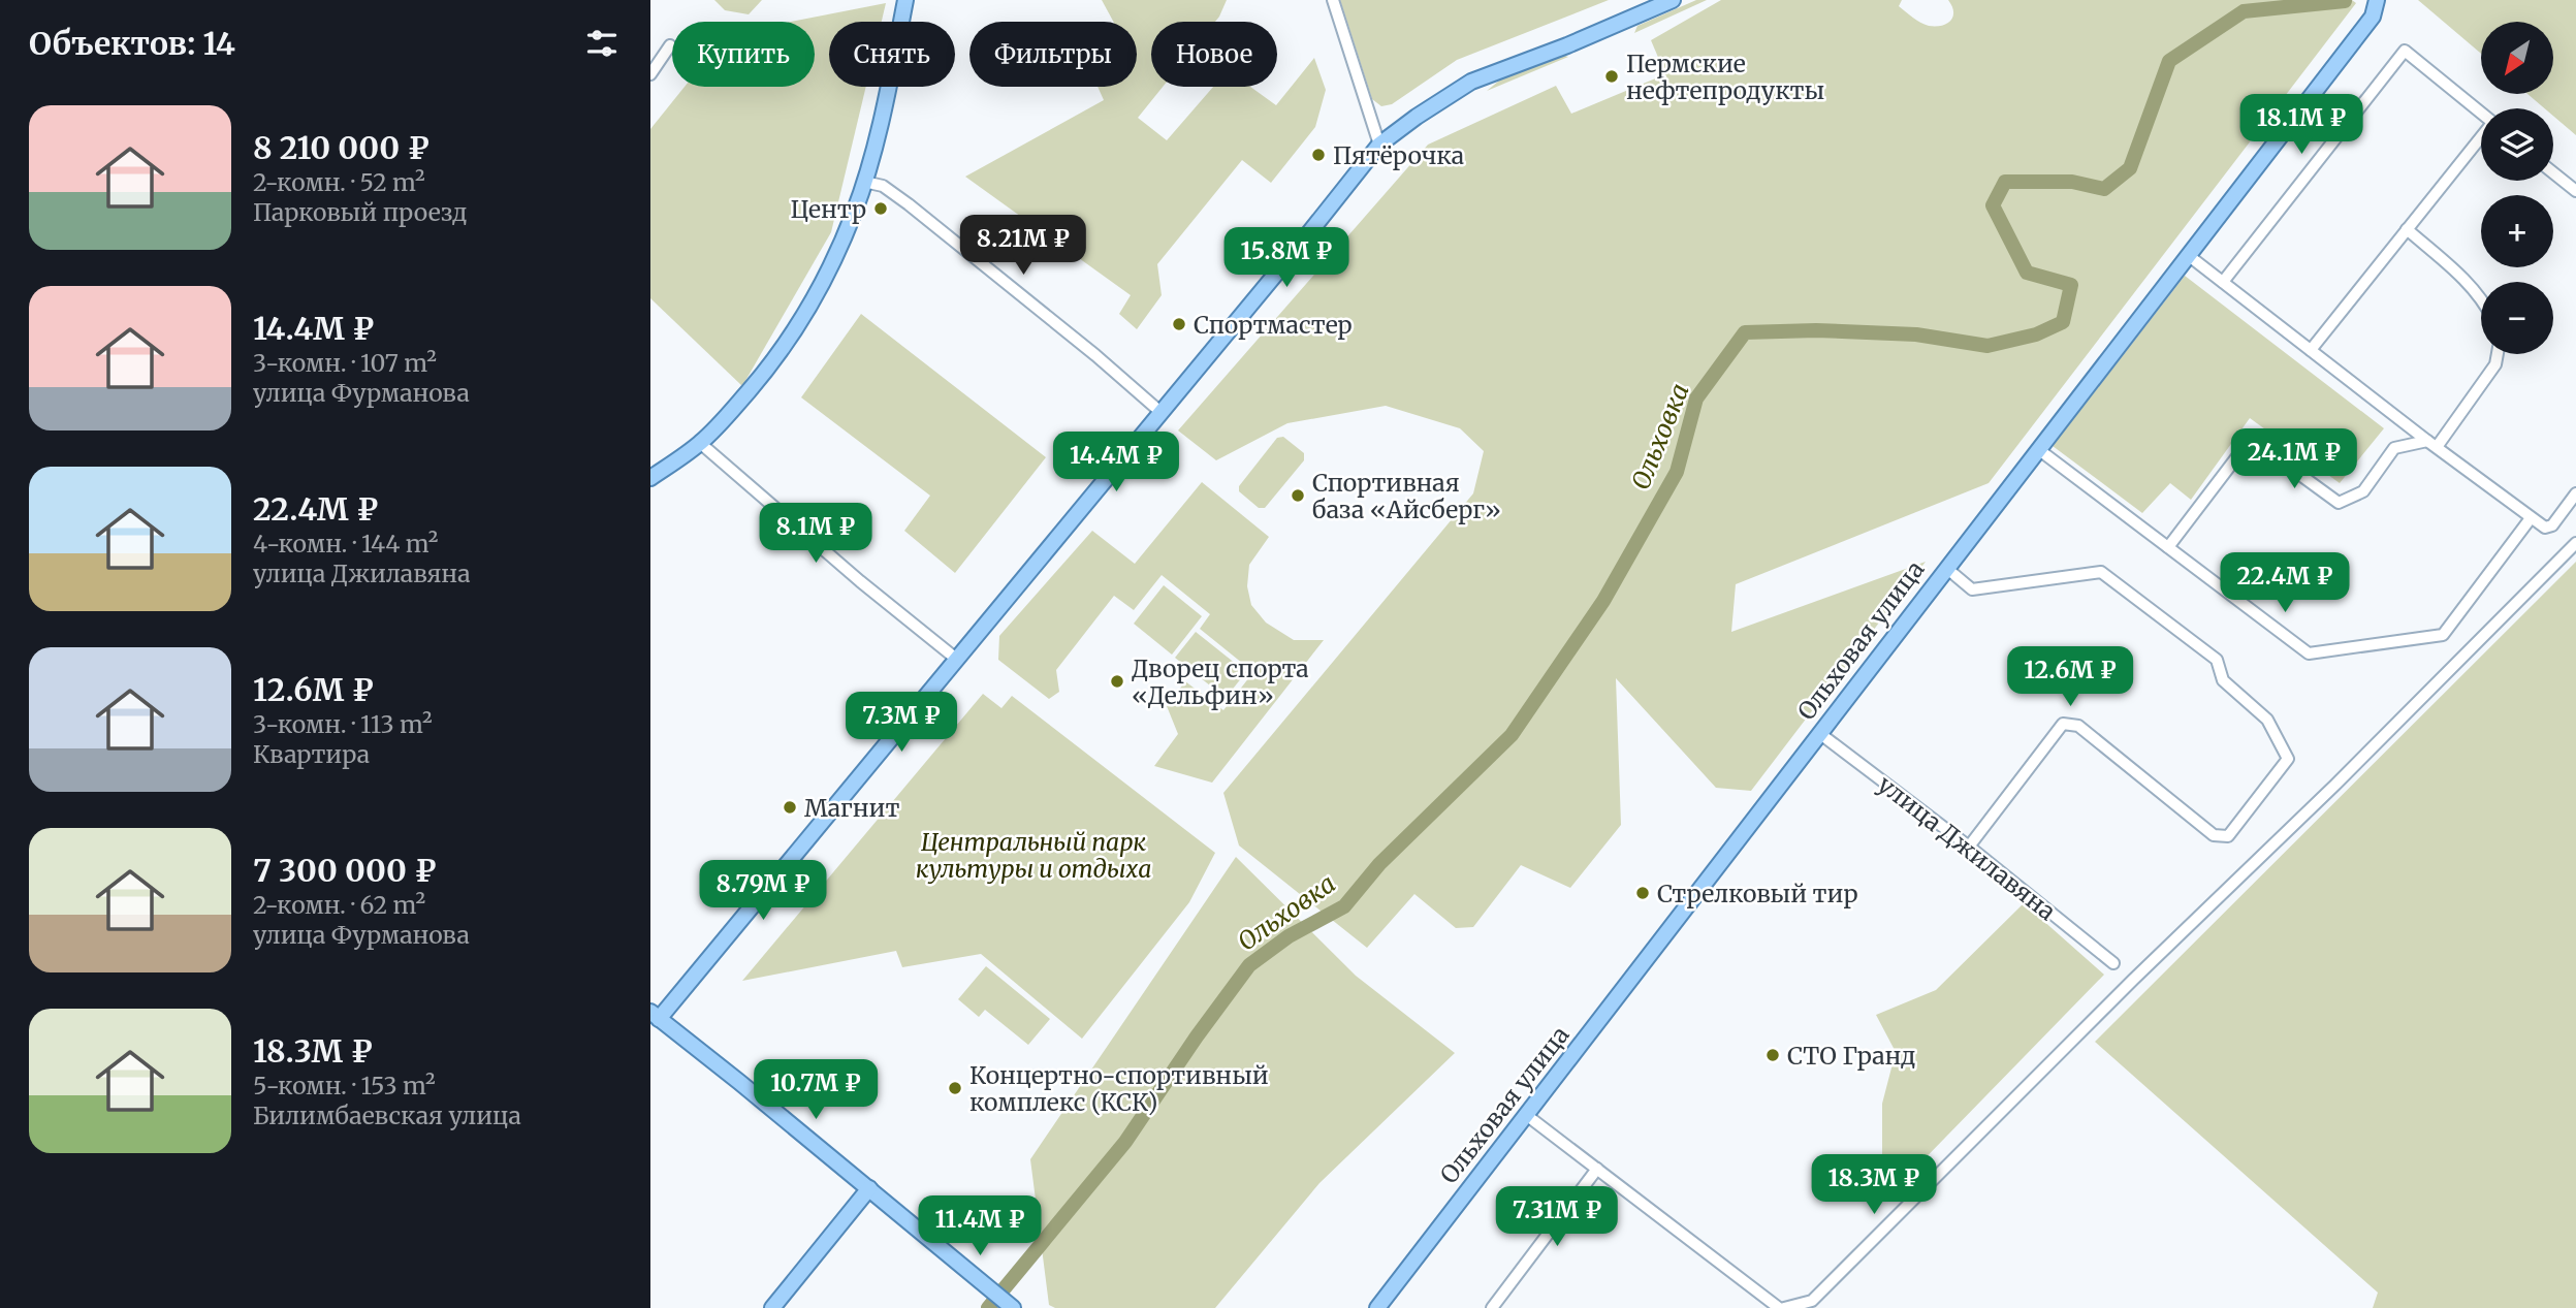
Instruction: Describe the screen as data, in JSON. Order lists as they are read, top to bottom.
{
  "streets": {
    "main road": ["Ольховая улица"],
    "street": ["улица Джилавяна"]
  },
  "crossings": [
    ["Ольховая улица", "улица Джилавяна"]
  ],
  "water": ["Ольховка"],
  "parks": ["Центральный парк культуры и отдыха"],
  "places": [
    "Пермские нефтепродукты",
    "Пятёрочка",
    "Центр",
    "Спортмастер",
    "Спортивная база «Айсберг»",
    "Дворец спорта «Дельфин»",
    "Магнит",
    "Стрелковый тир",
    "СТО Гранд",
    "Концертно-спортивный комплекс (КСК)"
  ],
  "north": "bottom left",
  "page": {
    "heading": "Объектов: 14",
    "map_buttons": ["+", "−"],
    "chip": [
      "Купить",
      "Снять",
      "Фильтры",
      "Новое"
    ],
    "list": [
      {
        "name": "8 210 000 ₽",
        "note": "2-комн. · 52 m² · Парковый проезд"
      },
      {
        "name": "14.4M ₽",
        "note": "3-комн. · 107 m² · улица Фурманова"
      },
      {
        "name": "22.4M ₽",
        "note": "4-комн. · 144 m² · улица Джилавяна"
      },
      {
        "name": "12.6M ₽",
        "note": "3-комн. · 113 m² · Квартира"
      },
      {
        "name": "7 300 000 ₽",
        "note": "2-комн. · 62 m² · улица Фурманова"
      },
      {
        "name": "18.3M ₽",
        "note": "5-комн. · 153 m² · Билимбаевская улица"
      }
    ],
    "price": [
      "18.1M ₽",
      "8.21M ₽",
      "15.8M ₽",
      "24.1M ₽",
      "14.4M ₽",
      "8.1M ₽",
      "22.4M ₽",
      "12.6M ₽",
      "7.3M ₽",
      "8.79M ₽",
      "10.7M ₽",
      "18.3M ₽",
      "7.31M ₽",
      "11.4M ₽"
    ]
  }
}
